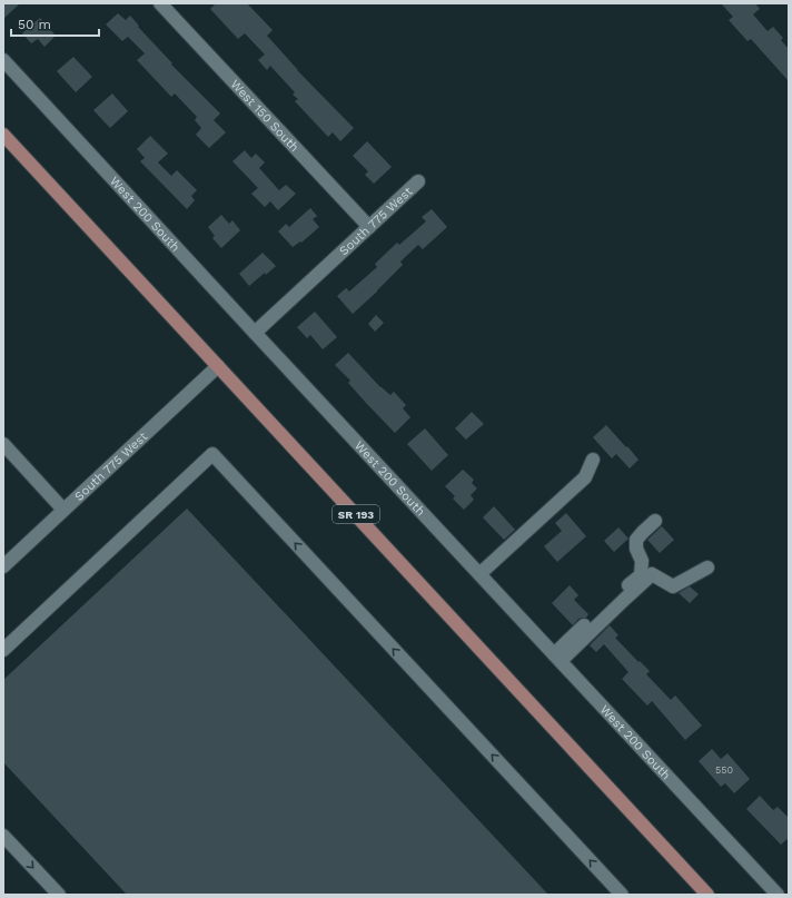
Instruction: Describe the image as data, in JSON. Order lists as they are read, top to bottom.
{
  "streets": {
    "main road": ["SR 193"],
    "street": ["West 150 South", "West 200 South", "South 775 West"]
  },
  "crossings": [
    ["West 150 South", "South 775 West"],
    ["West 200 South", "South 775 West"],
    ["South 775 West", "SR 193"]
  ],
  "house_numbers": ["550"],
  "scale_bar": "50 m"
}
